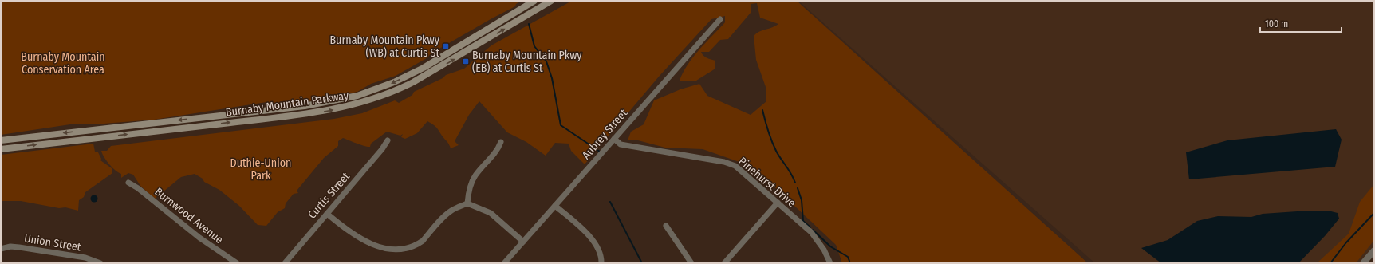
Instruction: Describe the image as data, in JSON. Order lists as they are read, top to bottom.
{
  "streets": {
    "main road": ["Burnaby Mountain Parkway"],
    "street": [
      "Aubrey Street",
      "Pinehurst Drive",
      "Curtis Street",
      "Burnwood Avenue",
      "Union Street"
    ]
  },
  "crossings": [
    ["Aubrey Street", "Pinehurst Drive"]
  ],
  "parks": ["Burnaby Mountain Conservation Area", "Duthie-Union Park"],
  "places": {
    "transit": ["Burnaby Mountain Pkwy (WB) at Curtis St", "Burnaby Mountain Pkwy (EB) at Curtis St"]
  },
  "scale_bar": "100 m"
}
